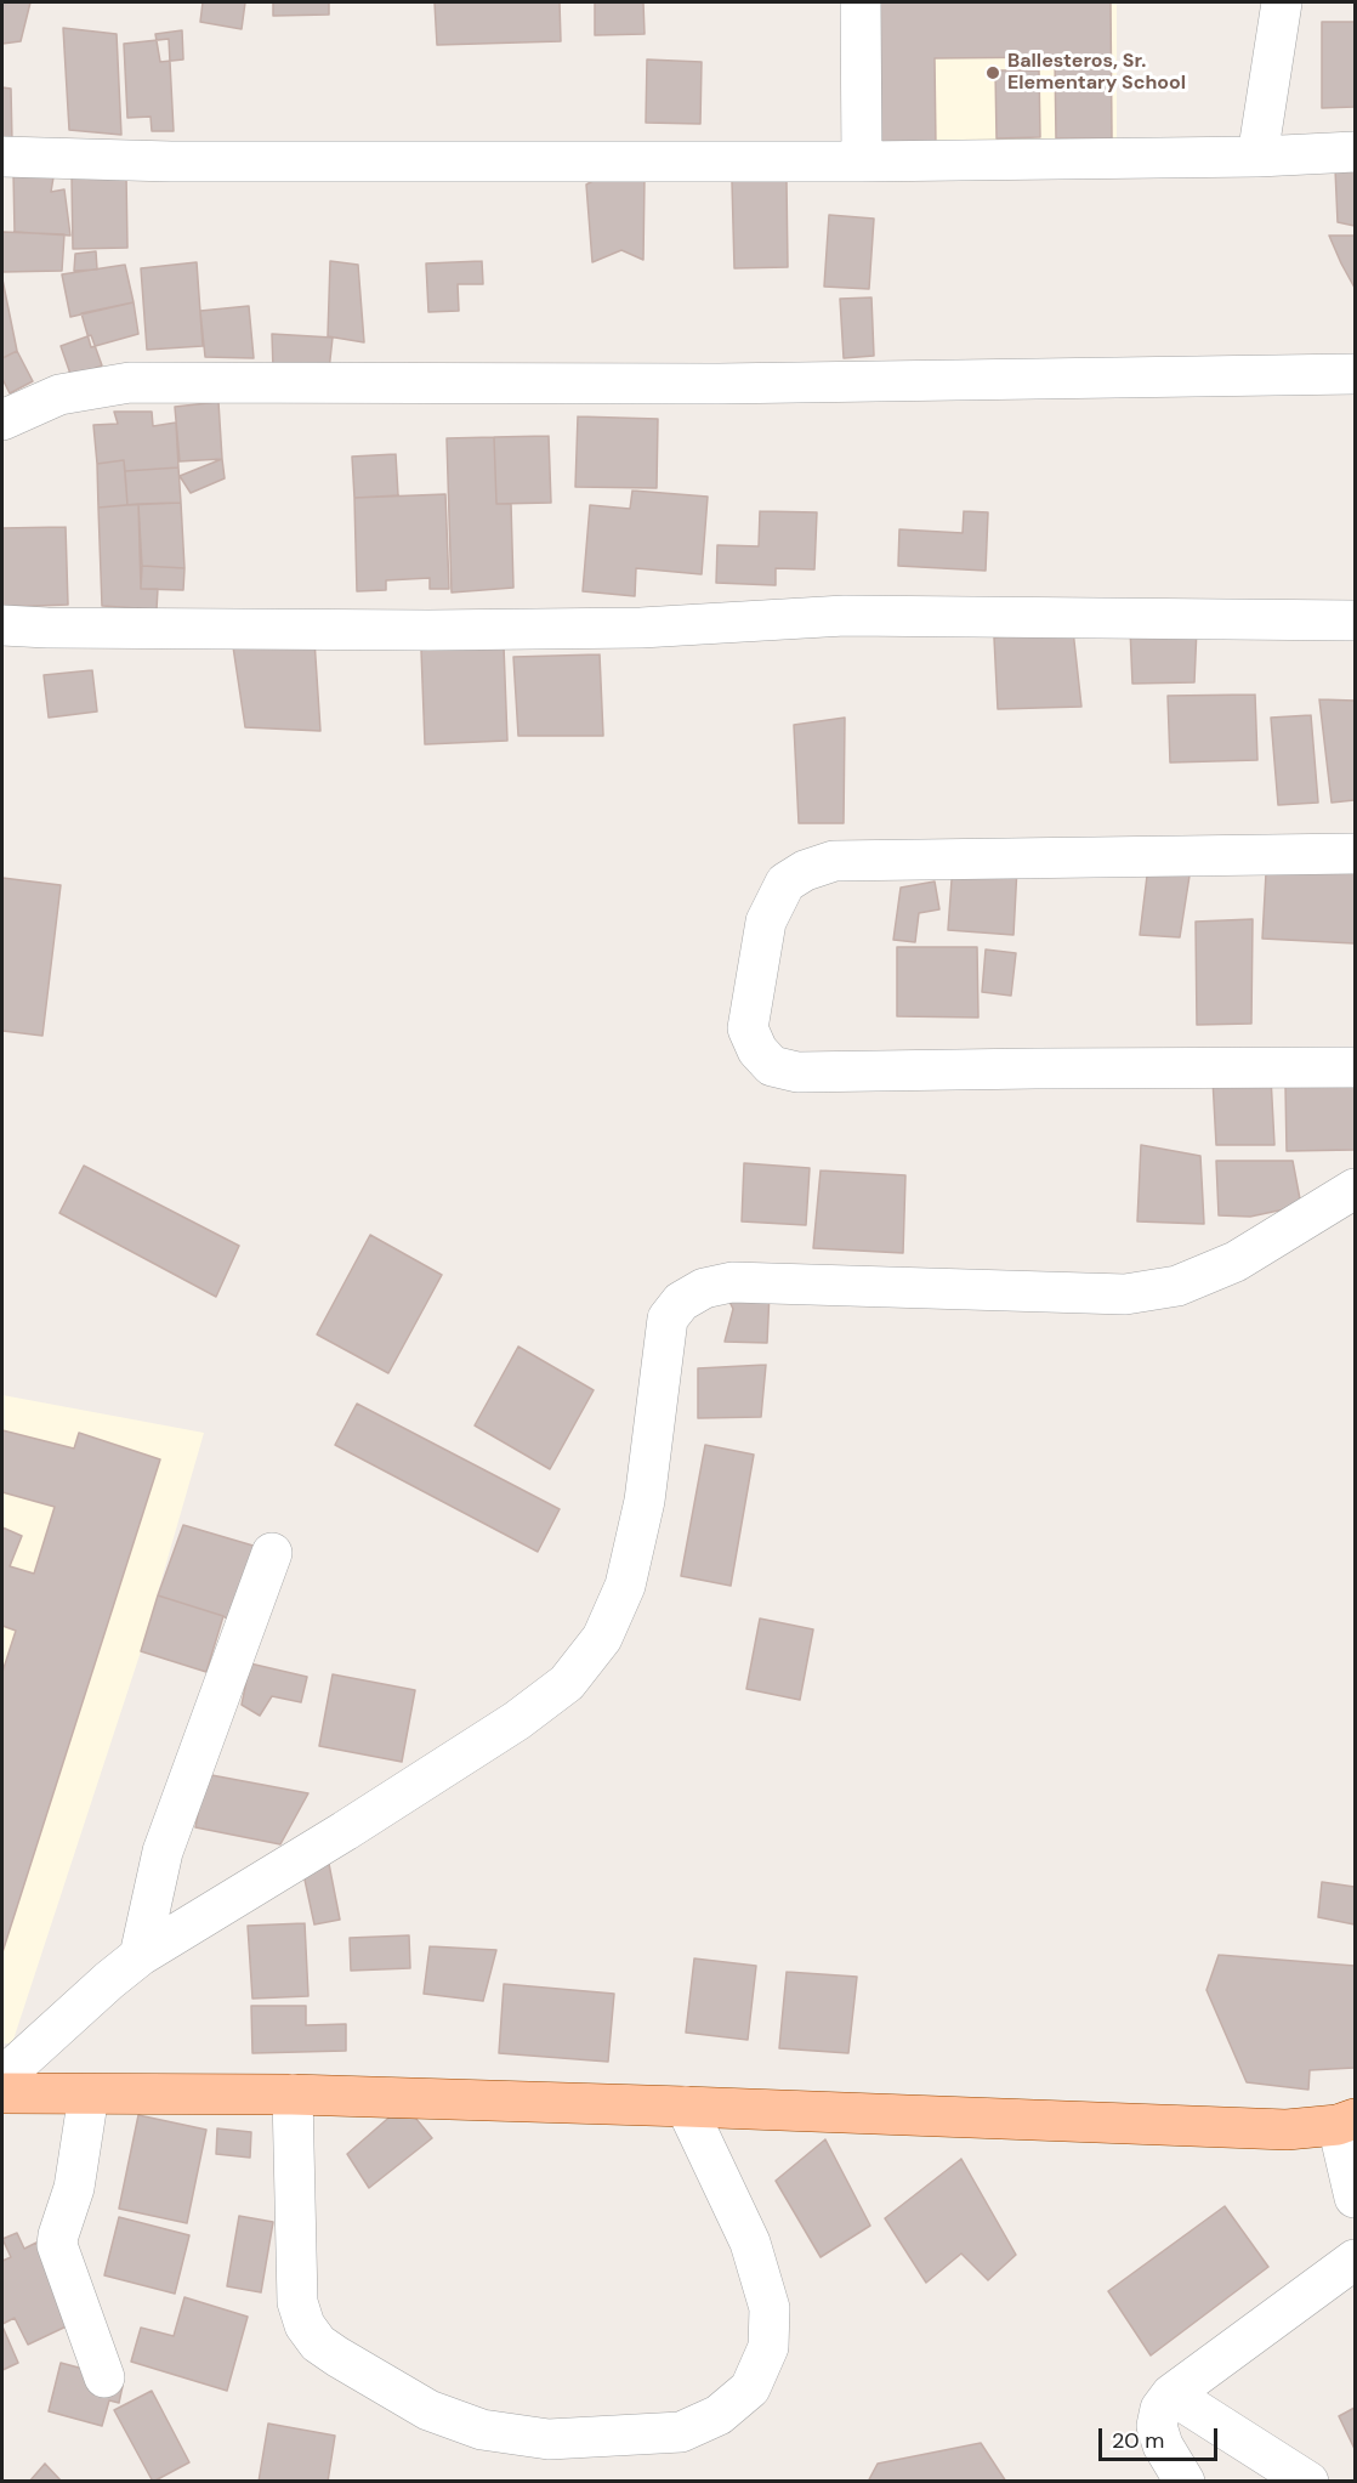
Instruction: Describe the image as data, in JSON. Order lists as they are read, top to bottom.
{
  "places": ["Ballesteros, Sr. Elementary School"],
  "scale_bar": "20 m"
}
